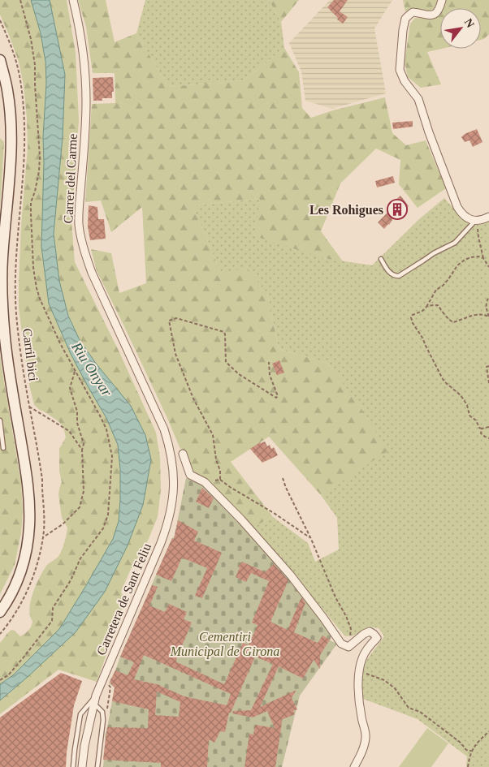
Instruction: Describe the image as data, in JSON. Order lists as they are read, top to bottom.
{
  "streets": {
    "street": ["Carrer del Carme", "Carretera de Sant Feliu"],
    "path": ["Carril bici"]
  },
  "crossings": [
    ["Carrer del Carme", "Carretera de Sant Feliu"]
  ],
  "water": ["Riu Onyar"],
  "parks": ["Cementiri Municipal de Girona"],
  "places": {
    "building": ["Les Rohigues"]
  },
  "north": "top right"
}
